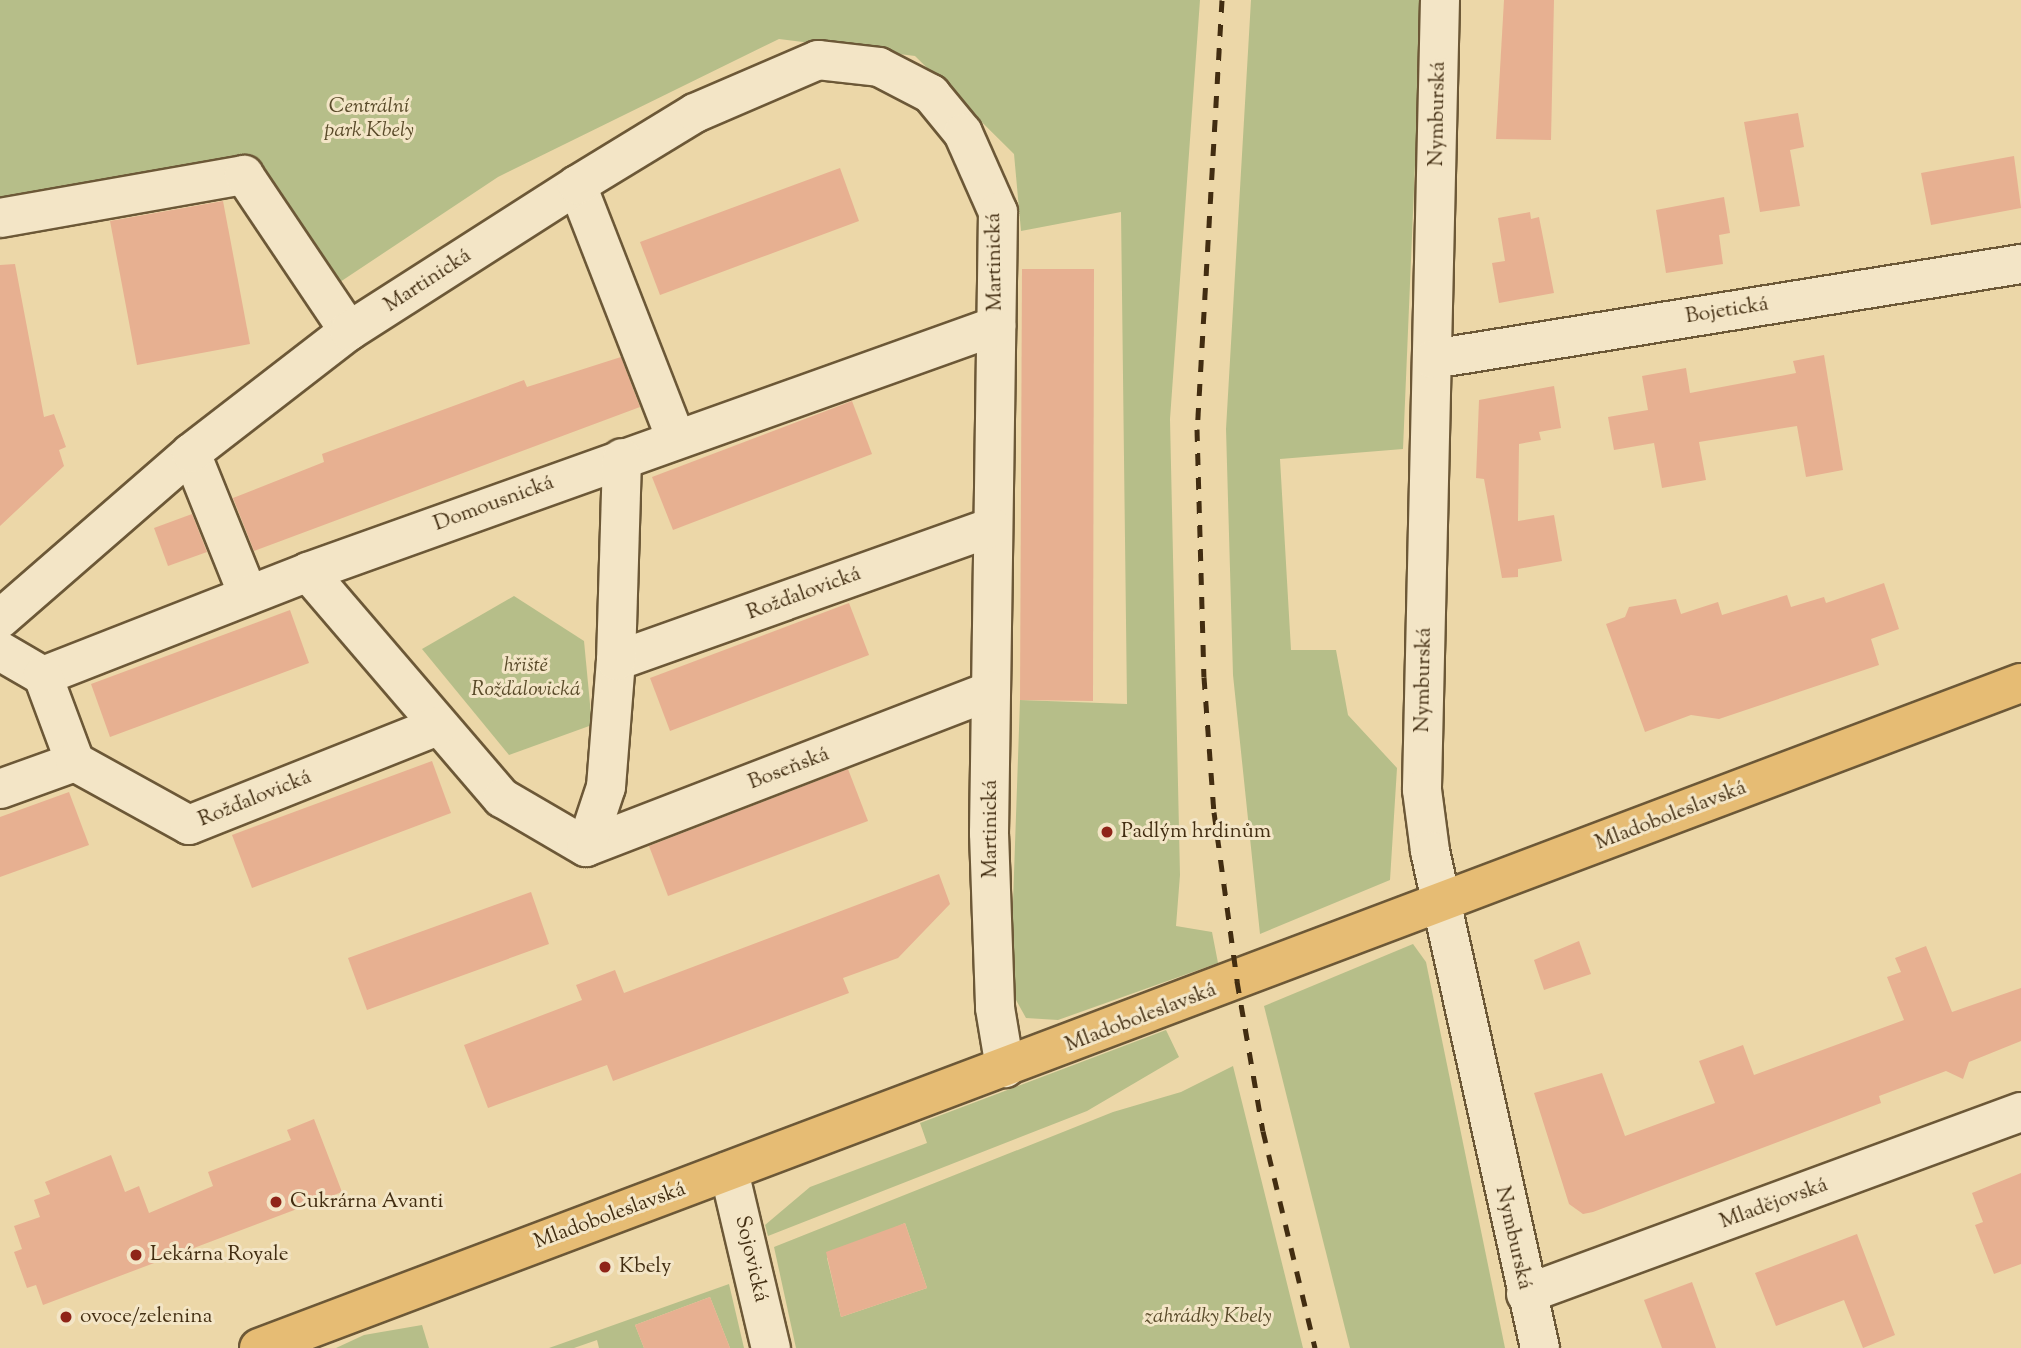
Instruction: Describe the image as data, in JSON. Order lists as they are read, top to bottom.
{
  "streets": {
    "main road": ["Mladoboleslavská"],
    "street": [
      "Nymburská",
      "Martinická",
      "Bojetická",
      "Domousnická",
      "Rožďalovická",
      "Boseňská",
      "Mladějovská",
      "Sojovická"
    ]
  },
  "crossings": [
    ["Nymburská", "Bojetická"],
    ["Nymburská", "Mladoboleslavská"],
    ["Nymburská", "Mladějovská"],
    ["Martinická", "Domousnická"],
    ["Martinická", "Rožďalovická"],
    ["Martinická", "Boseňská"],
    ["Martinická", "Mladoboleslavská"],
    ["Mladoboleslavská", "Sojovická"]
  ],
  "parks": ["Centrální park Kbely", "hřiště Rožďalovická", "zahrádky Kbely"],
  "places": [
    "Padlým hrdinům",
    "Cukrárna Avanti",
    "Lekárna Royale",
    "Kbely",
    "ovoce/zelenina"
  ]
}
